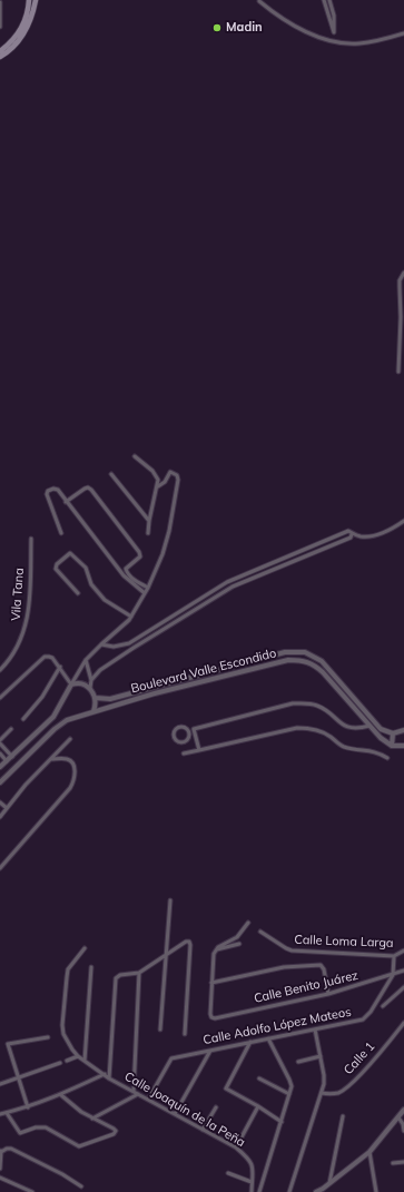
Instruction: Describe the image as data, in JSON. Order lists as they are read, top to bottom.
{
  "streets": {
    "street": [
      "Vila Tana",
      "Boulevard Valle Escondido",
      "Calle Loma Larga",
      "Calle Benito Juárez",
      "Calle Adolfo López Mateos",
      "Calle 1",
      "Calle Joaquín de la Peña"
    ]
  },
  "crossings": [
    ["Calle Loma Larga", "Calle Adolfo López Mateos"],
    ["Calle Benito Juárez", "Calle Adolfo López Mateos"],
    ["Calle Adolfo López Mateos", "Calle Joaquín de la Peña"]
  ],
  "places": ["Madin"]
}
